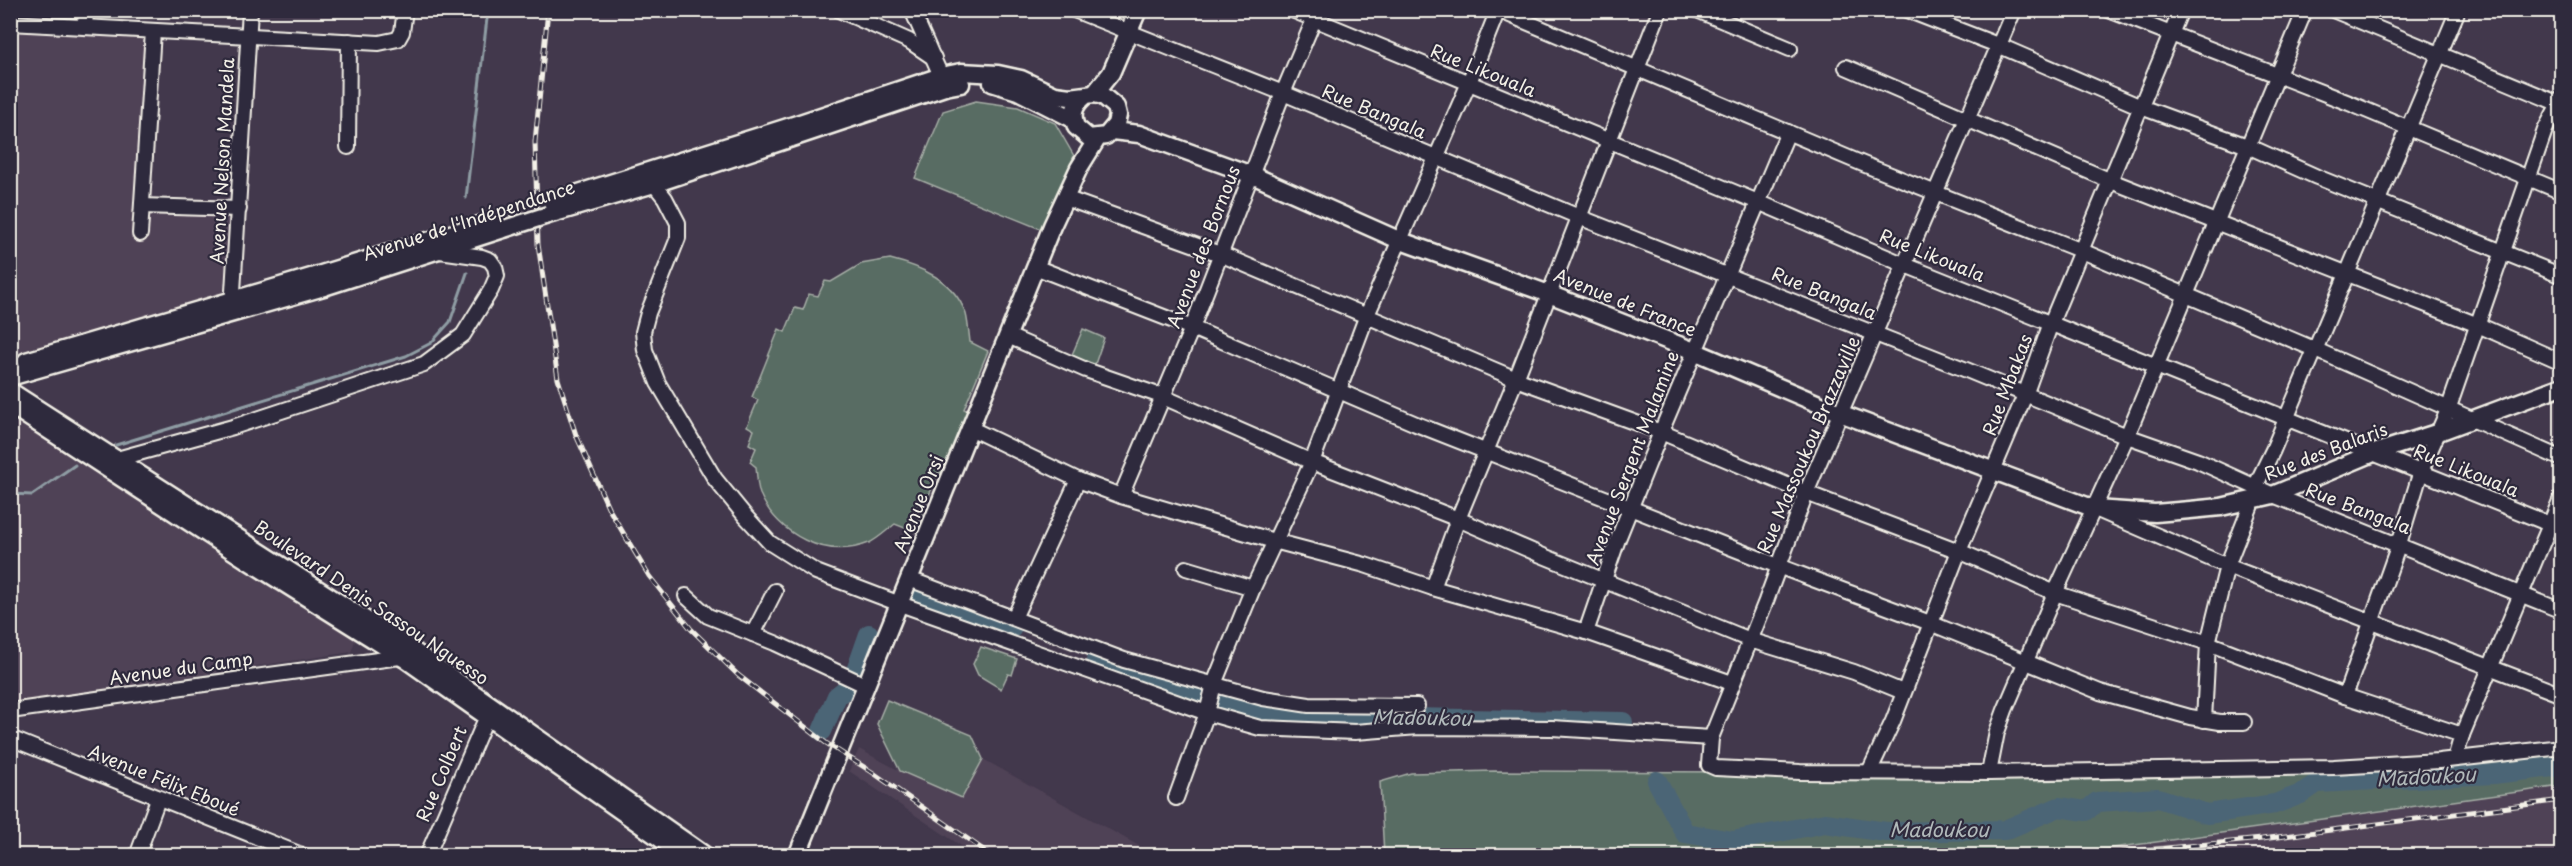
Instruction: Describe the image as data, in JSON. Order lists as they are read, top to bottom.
{
  "streets": {
    "main road": [
      "Avenue de l'Indépendance",
      "Avenue de France",
      "Rue des Balaris",
      "Avenue Orsi",
      "Boulevard Denis Sassou Nguesso"
    ],
    "street": [
      "Rue Likouala",
      "Rue Bangala",
      "Avenue Nelson Mandela",
      "Avenue des Bornous",
      "Rue Mbakas",
      "Rue Massoukou Brazzaville",
      "Avenue Sergent Malamine",
      "Avenue du Camp",
      "Rue Colbert",
      "Avenue Félix Eboué"
    ]
  },
  "crossings": [
    ["Rue Likouala", "Avenue des Bornous"],
    ["Rue Likouala", "Rue Mbakas"],
    ["Rue Likouala", "Rue Massoukou Brazzaville"],
    ["Rue Likouala", "Rue des Balaris"],
    ["Rue Likouala", "Avenue Sergent Malamine"],
    ["Rue Bangala", "Avenue des Bornous"],
    ["Rue Bangala", "Rue Mbakas"],
    ["Rue Bangala", "Rue Massoukou Brazzaville"],
    ["Rue Bangala", "Rue des Balaris"],
    ["Rue Bangala", "Avenue Sergent Malamine"],
    ["Avenue Nelson Mandela", "Avenue de l'Indépendance"],
    ["Avenue de l'Indépendance", "Avenue de France"],
    ["Avenue de l'Indépendance", "Avenue Orsi"],
    ["Avenue des Bornous", "Avenue de France"],
    ["Avenue de France", "Rue Mbakas"],
    ["Avenue de France", "Rue Massoukou Brazzaville"],
    ["Avenue de France", "Rue des Balaris"],
    ["Avenue de France", "Avenue Sergent Malamine"],
    ["Avenue de France", "Avenue Orsi"],
    ["Rue Mbakas", "Rue Massoukou Brazzaville"],
    ["Boulevard Denis Sassou Nguesso", "Avenue du Camp"],
    ["Boulevard Denis Sassou Nguesso", "Rue Colbert"]
  ],
  "water": ["Madoukou"]
}
